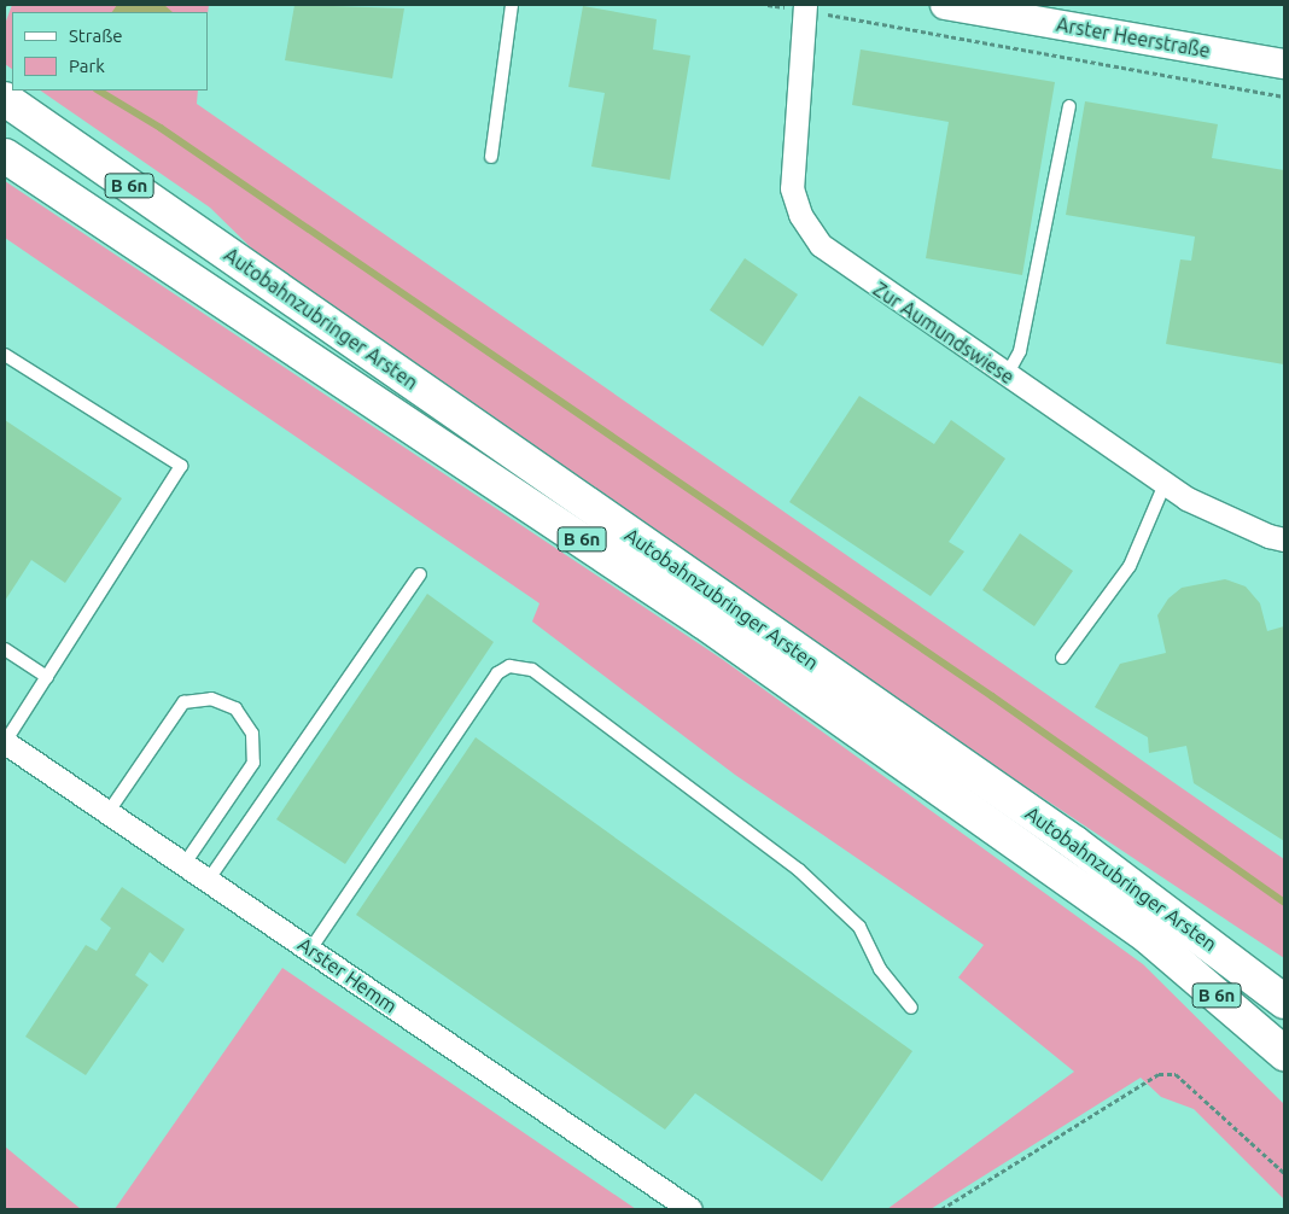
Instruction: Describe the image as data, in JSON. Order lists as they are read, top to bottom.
{
  "streets": {
    "highway": ["B 6n", "Autobahnzubringer Arsten"],
    "street": ["Arster Heerstraße", "Zur Aumundswiese", "Arster Hemm"]
  },
  "legend": ["Straße", "Park"]
}
